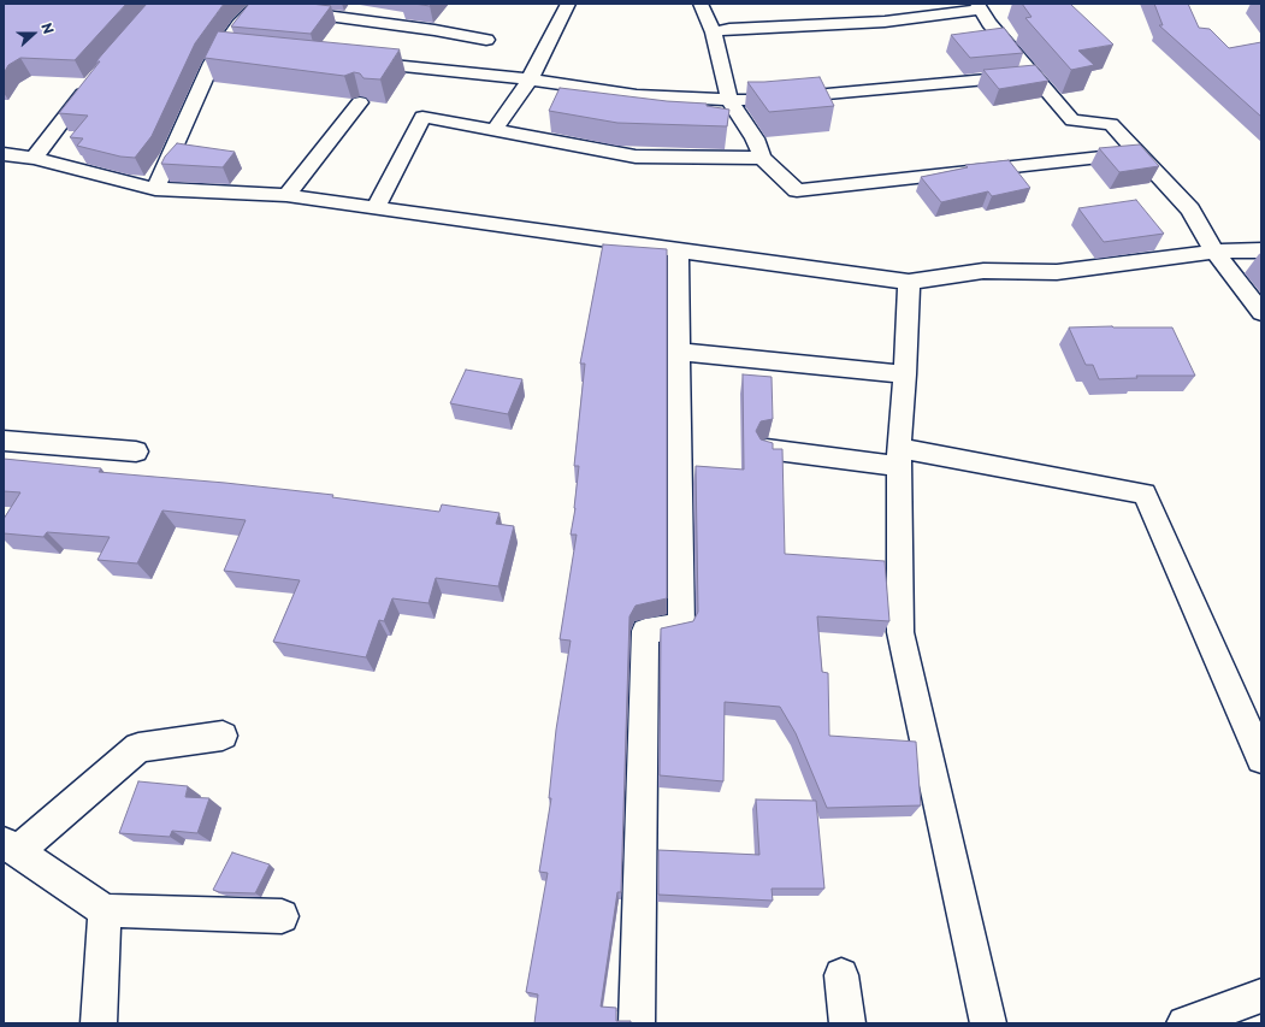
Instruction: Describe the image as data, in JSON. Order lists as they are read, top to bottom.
{
  "north": "right"
}
